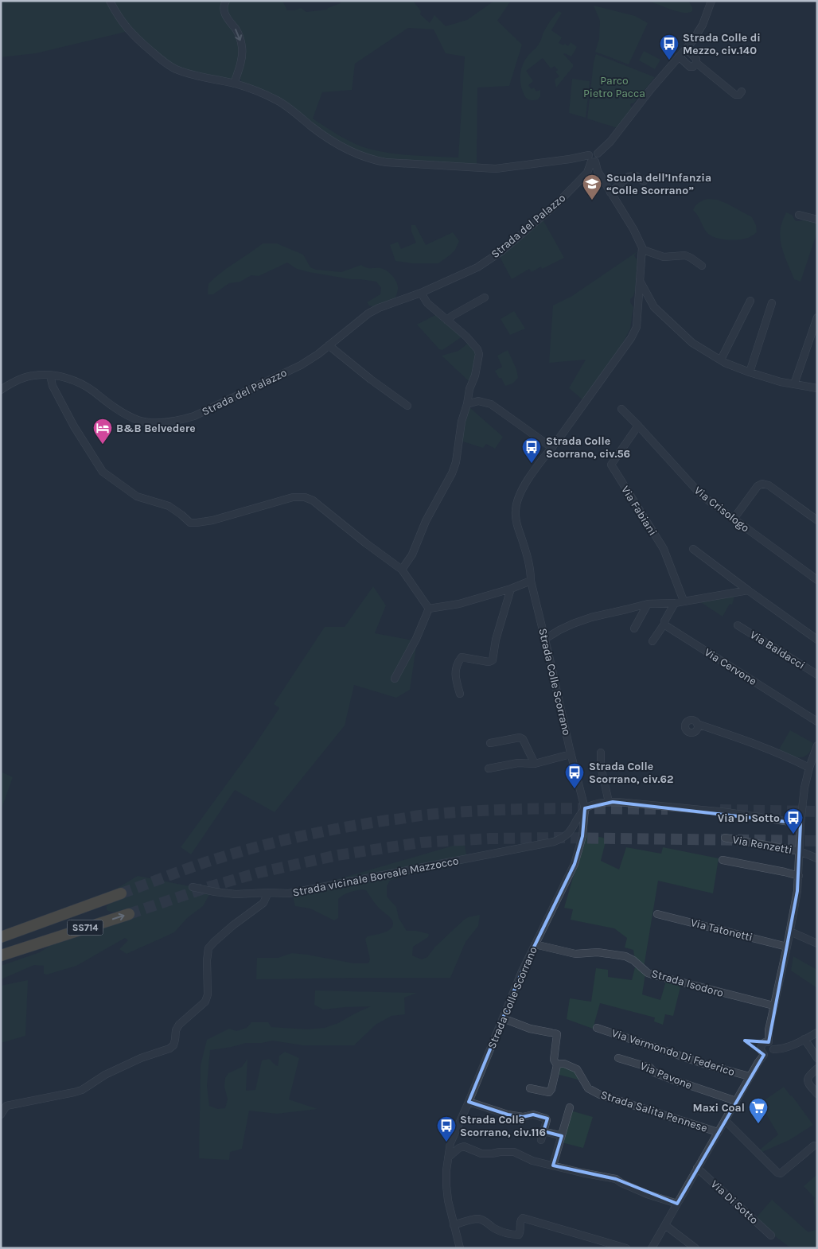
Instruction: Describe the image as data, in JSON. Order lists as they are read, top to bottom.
{
  "streets": {
    "highway": ["SS714"],
    "street": [
      "Strada del Palazzo",
      "Via Crisologo",
      "Via Fabiani",
      "Via Baldacci",
      "Via Cervone",
      "Strada Colle Scorrano",
      "Via Renzetti",
      "Strada vicinale Boreale Mazzocco",
      "Via Tatonetti",
      "Strada Isodoro",
      "Via Vermondo Di Federico",
      "Via Pavone",
      "Strada Salita Pennese",
      "Via Di Sotto"
    ]
  },
  "crossings": [
    ["Via Crisologo", "Via Fabiani"],
    ["Strada Colle Scorrano", "Strada vicinale Boreale Mazzocco"],
    ["Strada Colle Scorrano", "Strada Isodoro"]
  ],
  "parks": ["Parco Pietro Pacca"],
  "places": {
    "bus stop": [
      "Strada Colle di Mezzo, civ.140",
      "Strada Colle Scorrano, civ.56",
      "Strada Colle Scorrano, civ.62",
      "Via Di Sotto",
      "Strada Colle Scorrano, civ.116"
    ],
    "school or university": ["Scuola dell’Infanzia “Colle Scorrano”"],
    "hotel": ["B&B Belvedere"],
    "supermarket": ["Maxi Coal"]
  }
}
